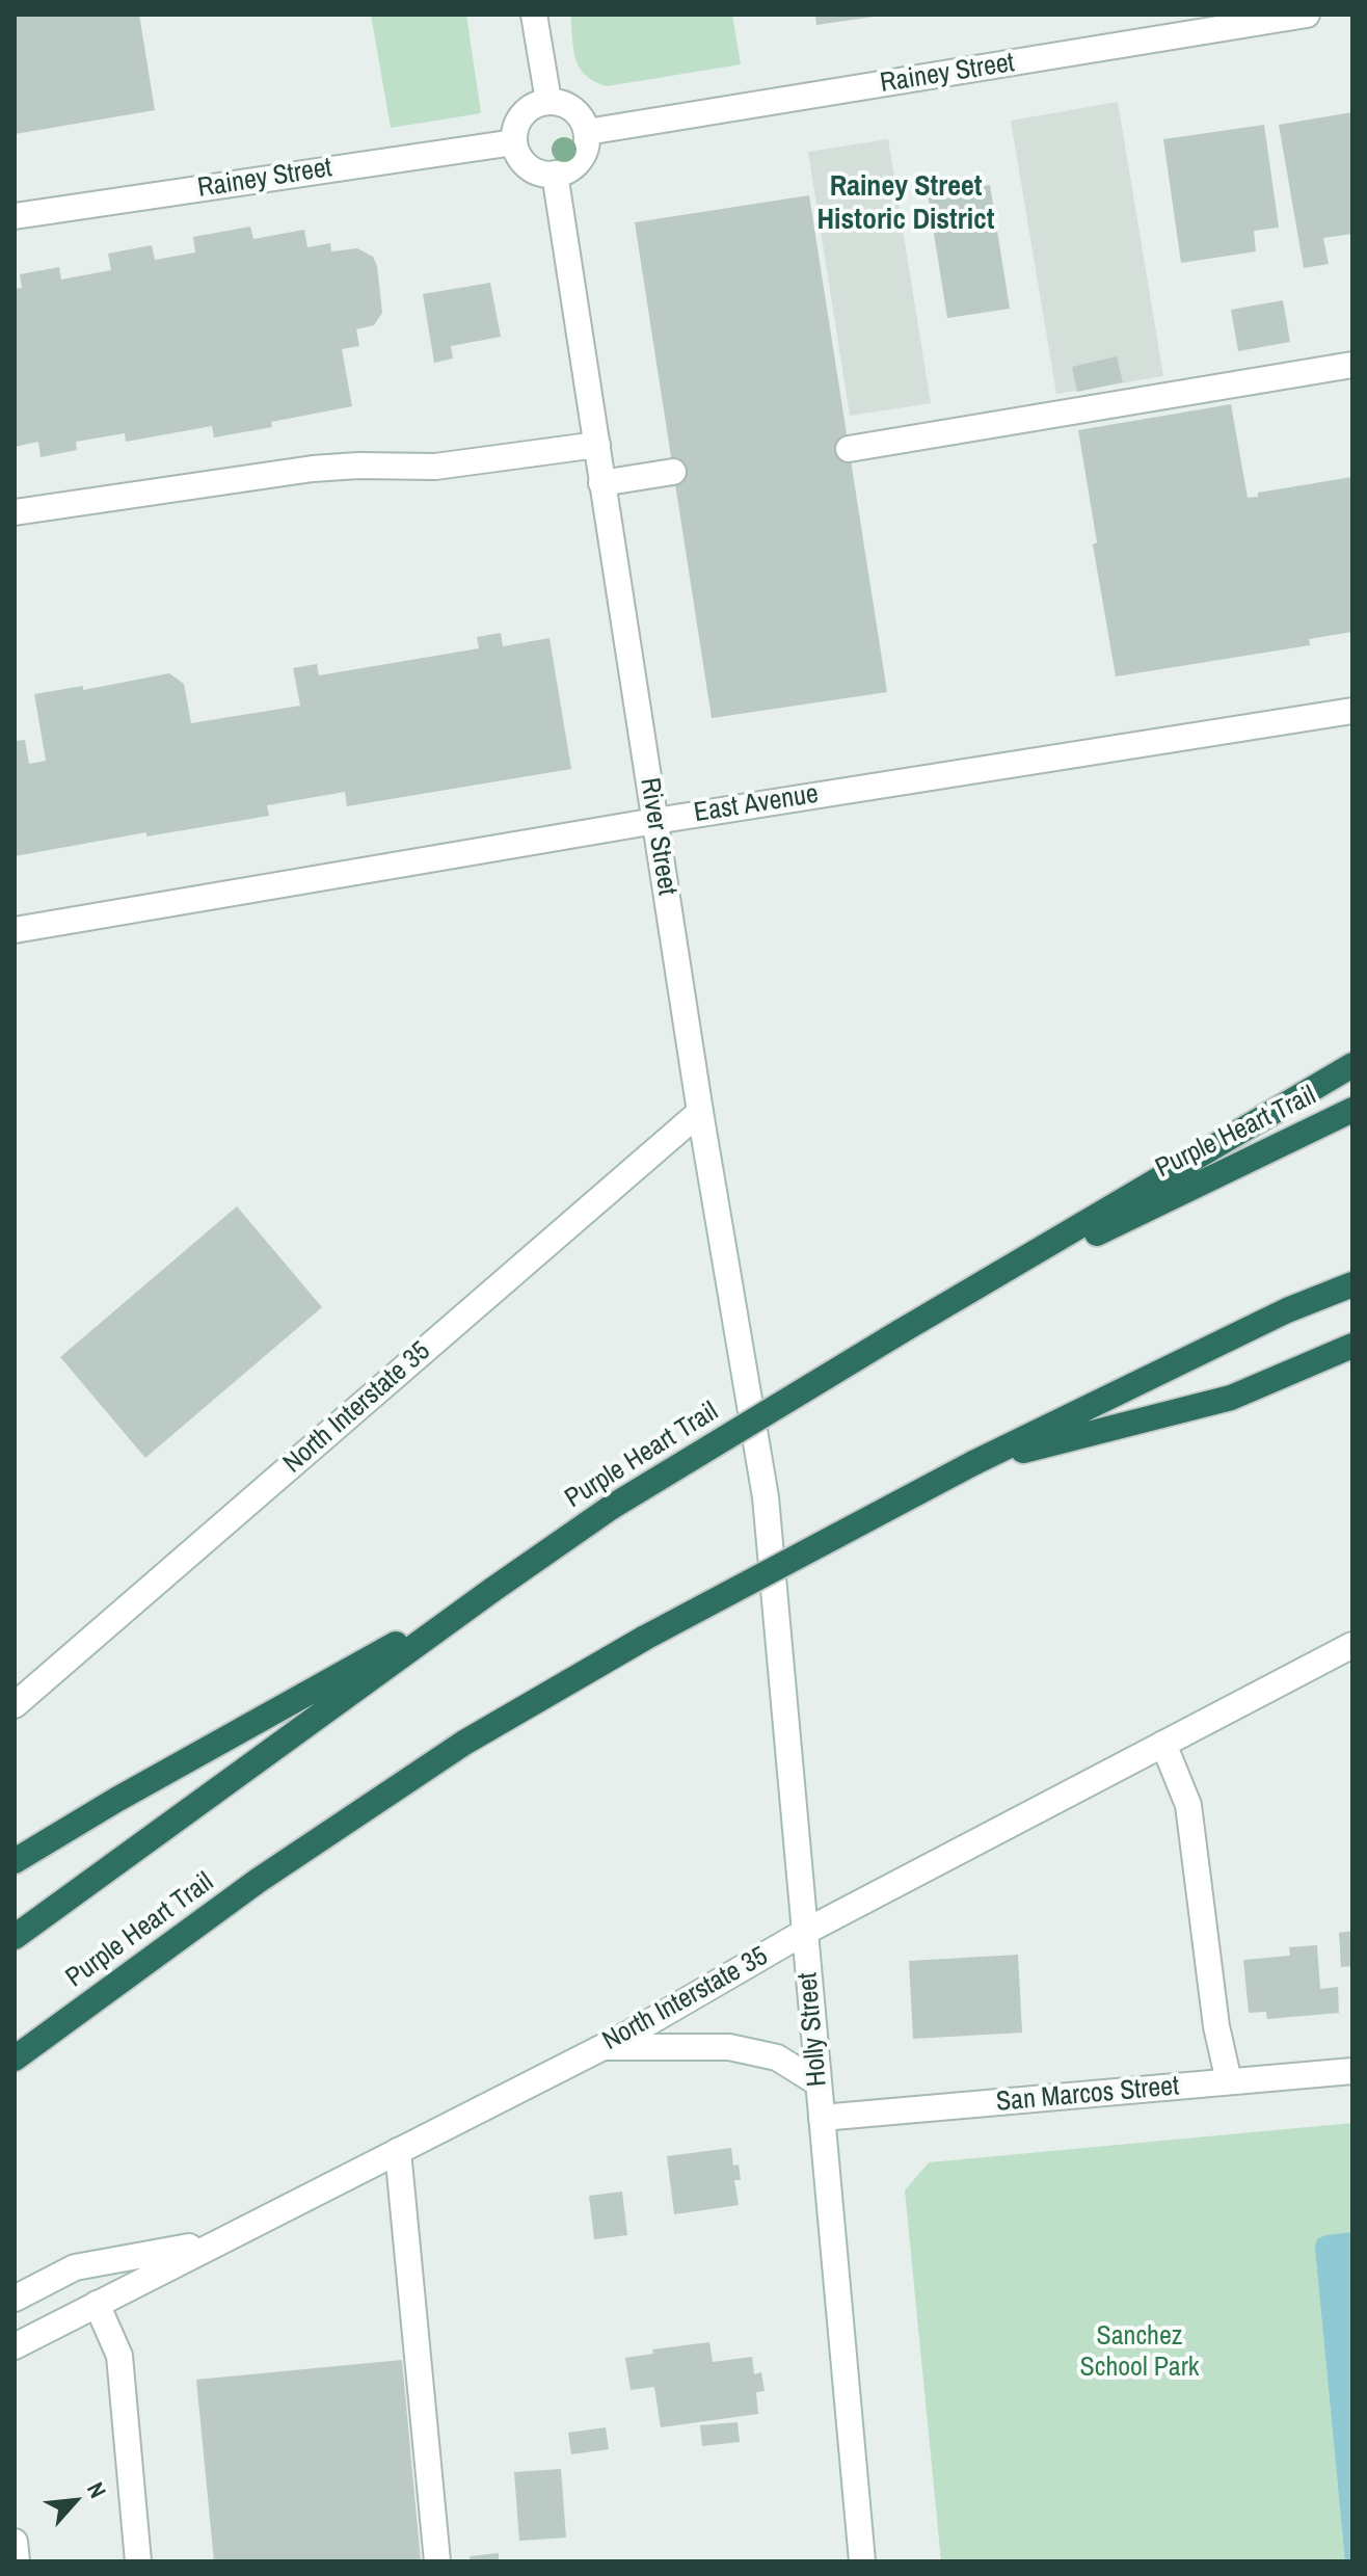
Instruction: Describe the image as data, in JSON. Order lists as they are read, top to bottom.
{
  "streets": {
    "highway": ["Purple Heart Trail"],
    "street": [
      "Rainey Street",
      "East Avenue",
      "River Street",
      "North Interstate 35",
      "Holly Street",
      "San Marcos Street"
    ]
  },
  "crossings": [
    ["Rainey Street", "River Street"],
    ["East Avenue", "River Street"],
    ["River Street", "North Interstate 35"],
    ["River Street", "Holly Street"],
    ["North Interstate 35", "Holly Street"],
    ["Holly Street", "San Marcos Street"]
  ],
  "districts": ["Rainey Street Historic District"],
  "parks": ["Sanchez School Park"],
  "north": "top right"
}
